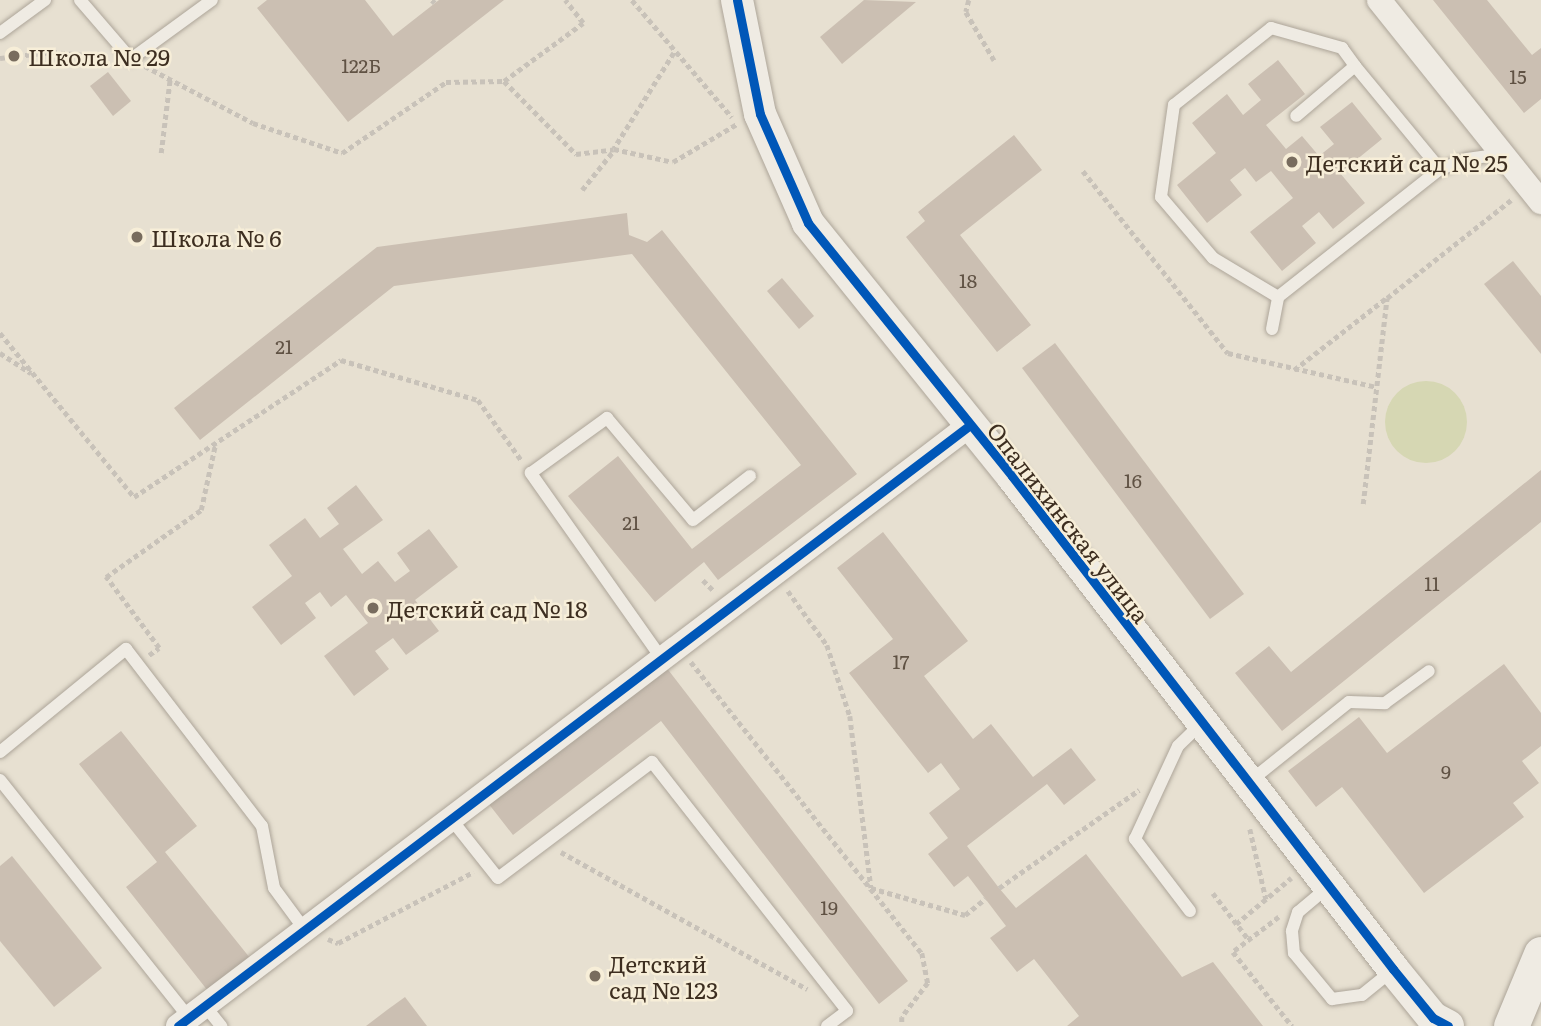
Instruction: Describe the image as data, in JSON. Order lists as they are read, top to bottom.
{
  "streets": {
    "street": ["Опалихинская улица"]
  },
  "places": [
    "Школа № 29",
    "Детский сад № 25",
    "Школа № 6",
    "Детский сад № 18",
    "Детский сад № 123"
  ],
  "house_numbers": [
    "122Б",
    "15",
    "18",
    "21",
    "16",
    "21",
    "11",
    "17",
    "9",
    "19"
  ]
}
